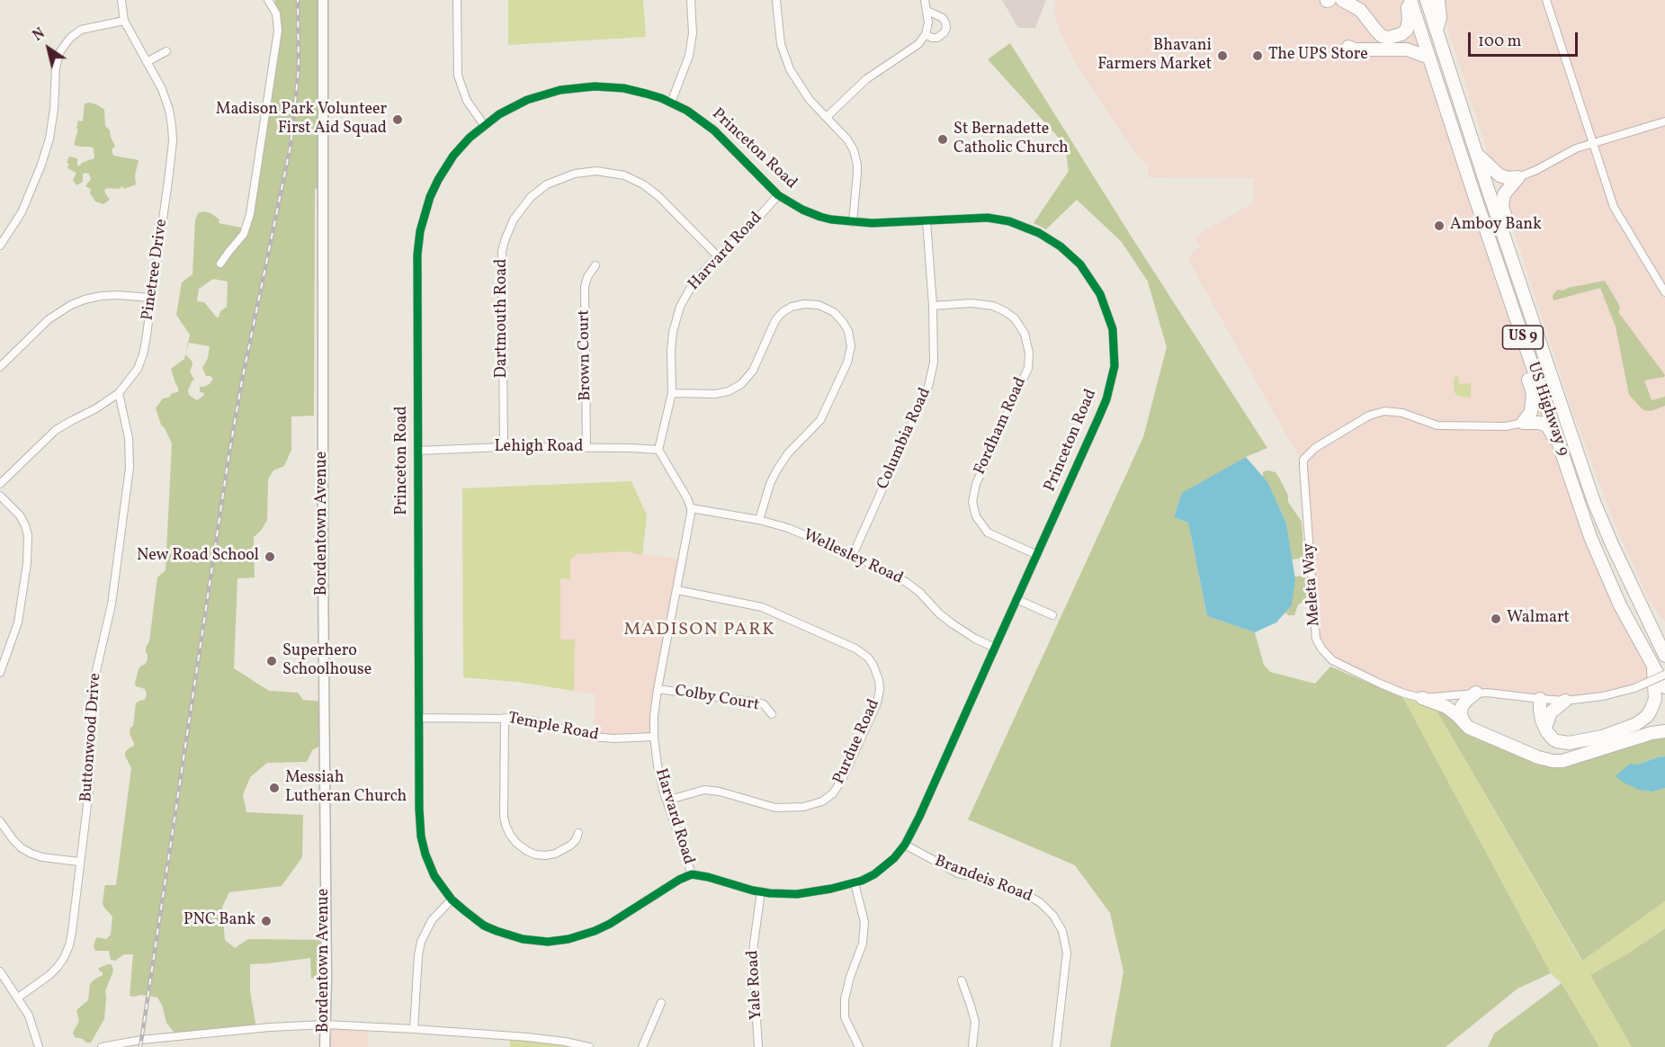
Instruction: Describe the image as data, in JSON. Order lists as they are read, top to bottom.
{
  "streets": {
    "highway": ["US 9", "US Highway 9"],
    "street": [
      "Princeton Road",
      "Harvard Road",
      "Pinetree Drive",
      "Dartmouth Road",
      "Brown Court",
      "Fordham Road",
      "Columbia Road",
      "Lehigh Road",
      "Bordentown Avenue",
      "Wellesley Road",
      "Meleta Way",
      "Colby Court",
      "Temple Road",
      "Buttonwood Drive",
      "Purdue Road",
      "Brandeis Road",
      "Yale Road"
    ]
  },
  "crossings": [
    ["Princeton Road", "Harvard Road"],
    ["Princeton Road", "Fordham Road"],
    ["Princeton Road", "Columbia Road"],
    ["Princeton Road", "Lehigh Road"],
    ["Princeton Road", "Wellesley Road"],
    ["Princeton Road", "Temple Road"],
    ["Princeton Road", "Brandeis Road"],
    ["Princeton Road", "Yale Road"],
    ["Harvard Road", "Dartmouth Road"],
    ["Harvard Road", "Lehigh Road"],
    ["Harvard Road", "Wellesley Road"],
    ["Harvard Road", "Colby Court"],
    ["Harvard Road", "Temple Road"],
    ["Harvard Road", "Purdue Road"],
    ["Pinetree Drive", "Buttonwood Drive"],
    ["Dartmouth Road", "Lehigh Road"],
    ["Brown Court", "Lehigh Road"],
    ["Fordham Road", "Columbia Road"],
    ["Columbia Road", "Wellesley Road"]
  ],
  "districts": ["MADISON PARK"],
  "places": [
    "Bhavani Farmers Market",
    "The UPS Store",
    "Madison Park Volunteer First Aid Squad",
    "St Bernadette Catholic Church",
    "Amboy Bank",
    "New Road School",
    "Walmart",
    "Superhero Schoolhouse",
    "Messiah Lutheran Church",
    "PNC Bank"
  ],
  "scale_bar": "100 m",
  "north": "top left"
}
